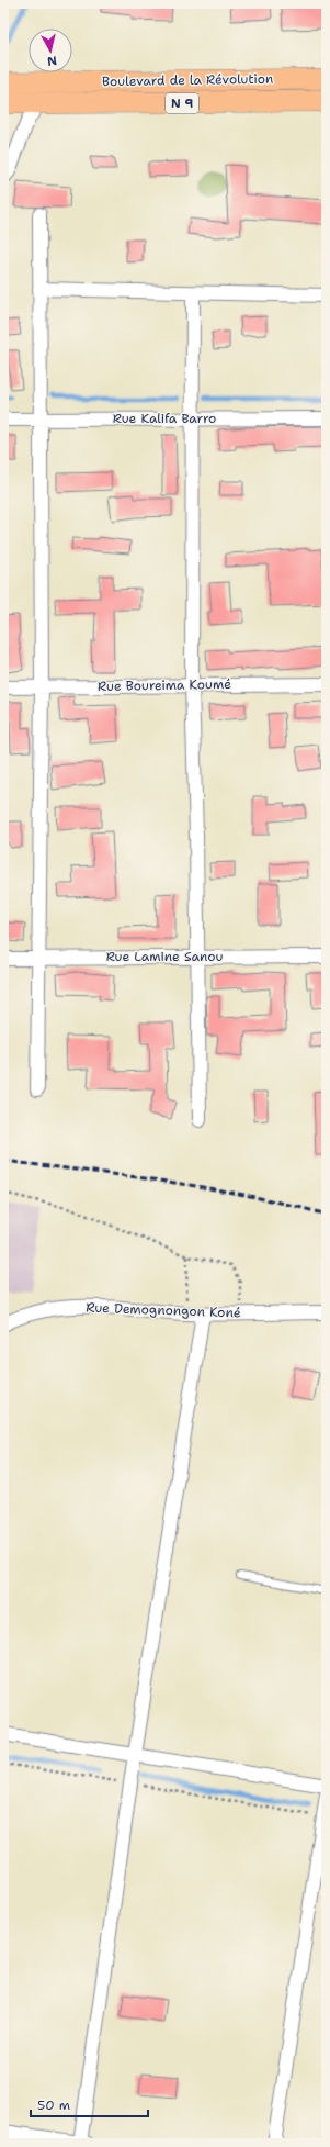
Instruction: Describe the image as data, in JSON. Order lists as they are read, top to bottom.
{
  "streets": {
    "main road": ["Boulevard de la Révolution", "N 9"],
    "street": [
      "Rue Kalifa Barro",
      "Rue Boureima Koumé",
      "Rue Lamine Sanou",
      "Rue Demognongon Koné"
    ]
  },
  "crossings": [
    ["Boulevard de la Révolution", "N 9"]
  ],
  "scale_bar": "50 m",
  "north": "bottom"
}
